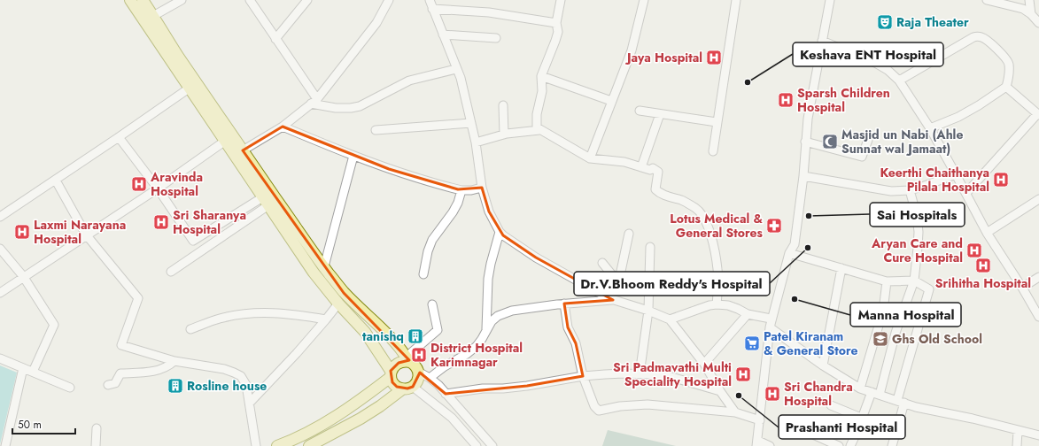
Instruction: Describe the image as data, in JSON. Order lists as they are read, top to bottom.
{
  "places": {
    "theatre": ["Raja Theater"],
    "hospital": [
      "Jaya Hospital",
      "Sparsh Children Hospital",
      "Keerthi Chaithanya Pilala Hospital",
      "Aravinda Hospital",
      "Sri Sharanya Hospital",
      "Laxmi Narayana Hospital",
      "Aryan Care and Cure Hospital",
      "Srihitha Hospital",
      "District Hospital Karimnagar",
      "Sri Padmavathi Multi Speciality Hospital",
      "Sri Chandra Hospital"
    ],
    "other": [
      "Keshava ENT Hospital",
      "Sai Hospitals",
      "Dr.V.Bhoom Reddy's Hospital",
      "Manna Hospital",
      "Prashanti Hospital"
    ],
    "mosque": ["Masjid un Nabi (Ahle Sunnat wal Jamaat)"],
    "pharmacy": ["Lotus Medical & General Stores"],
    "building": ["tanishq", "Rosline house"],
    "school or university": ["Ghs Old School"],
    "supermarket": ["Patel Kiranam & General Store"]
  },
  "scale_bar": "50 m"
}
